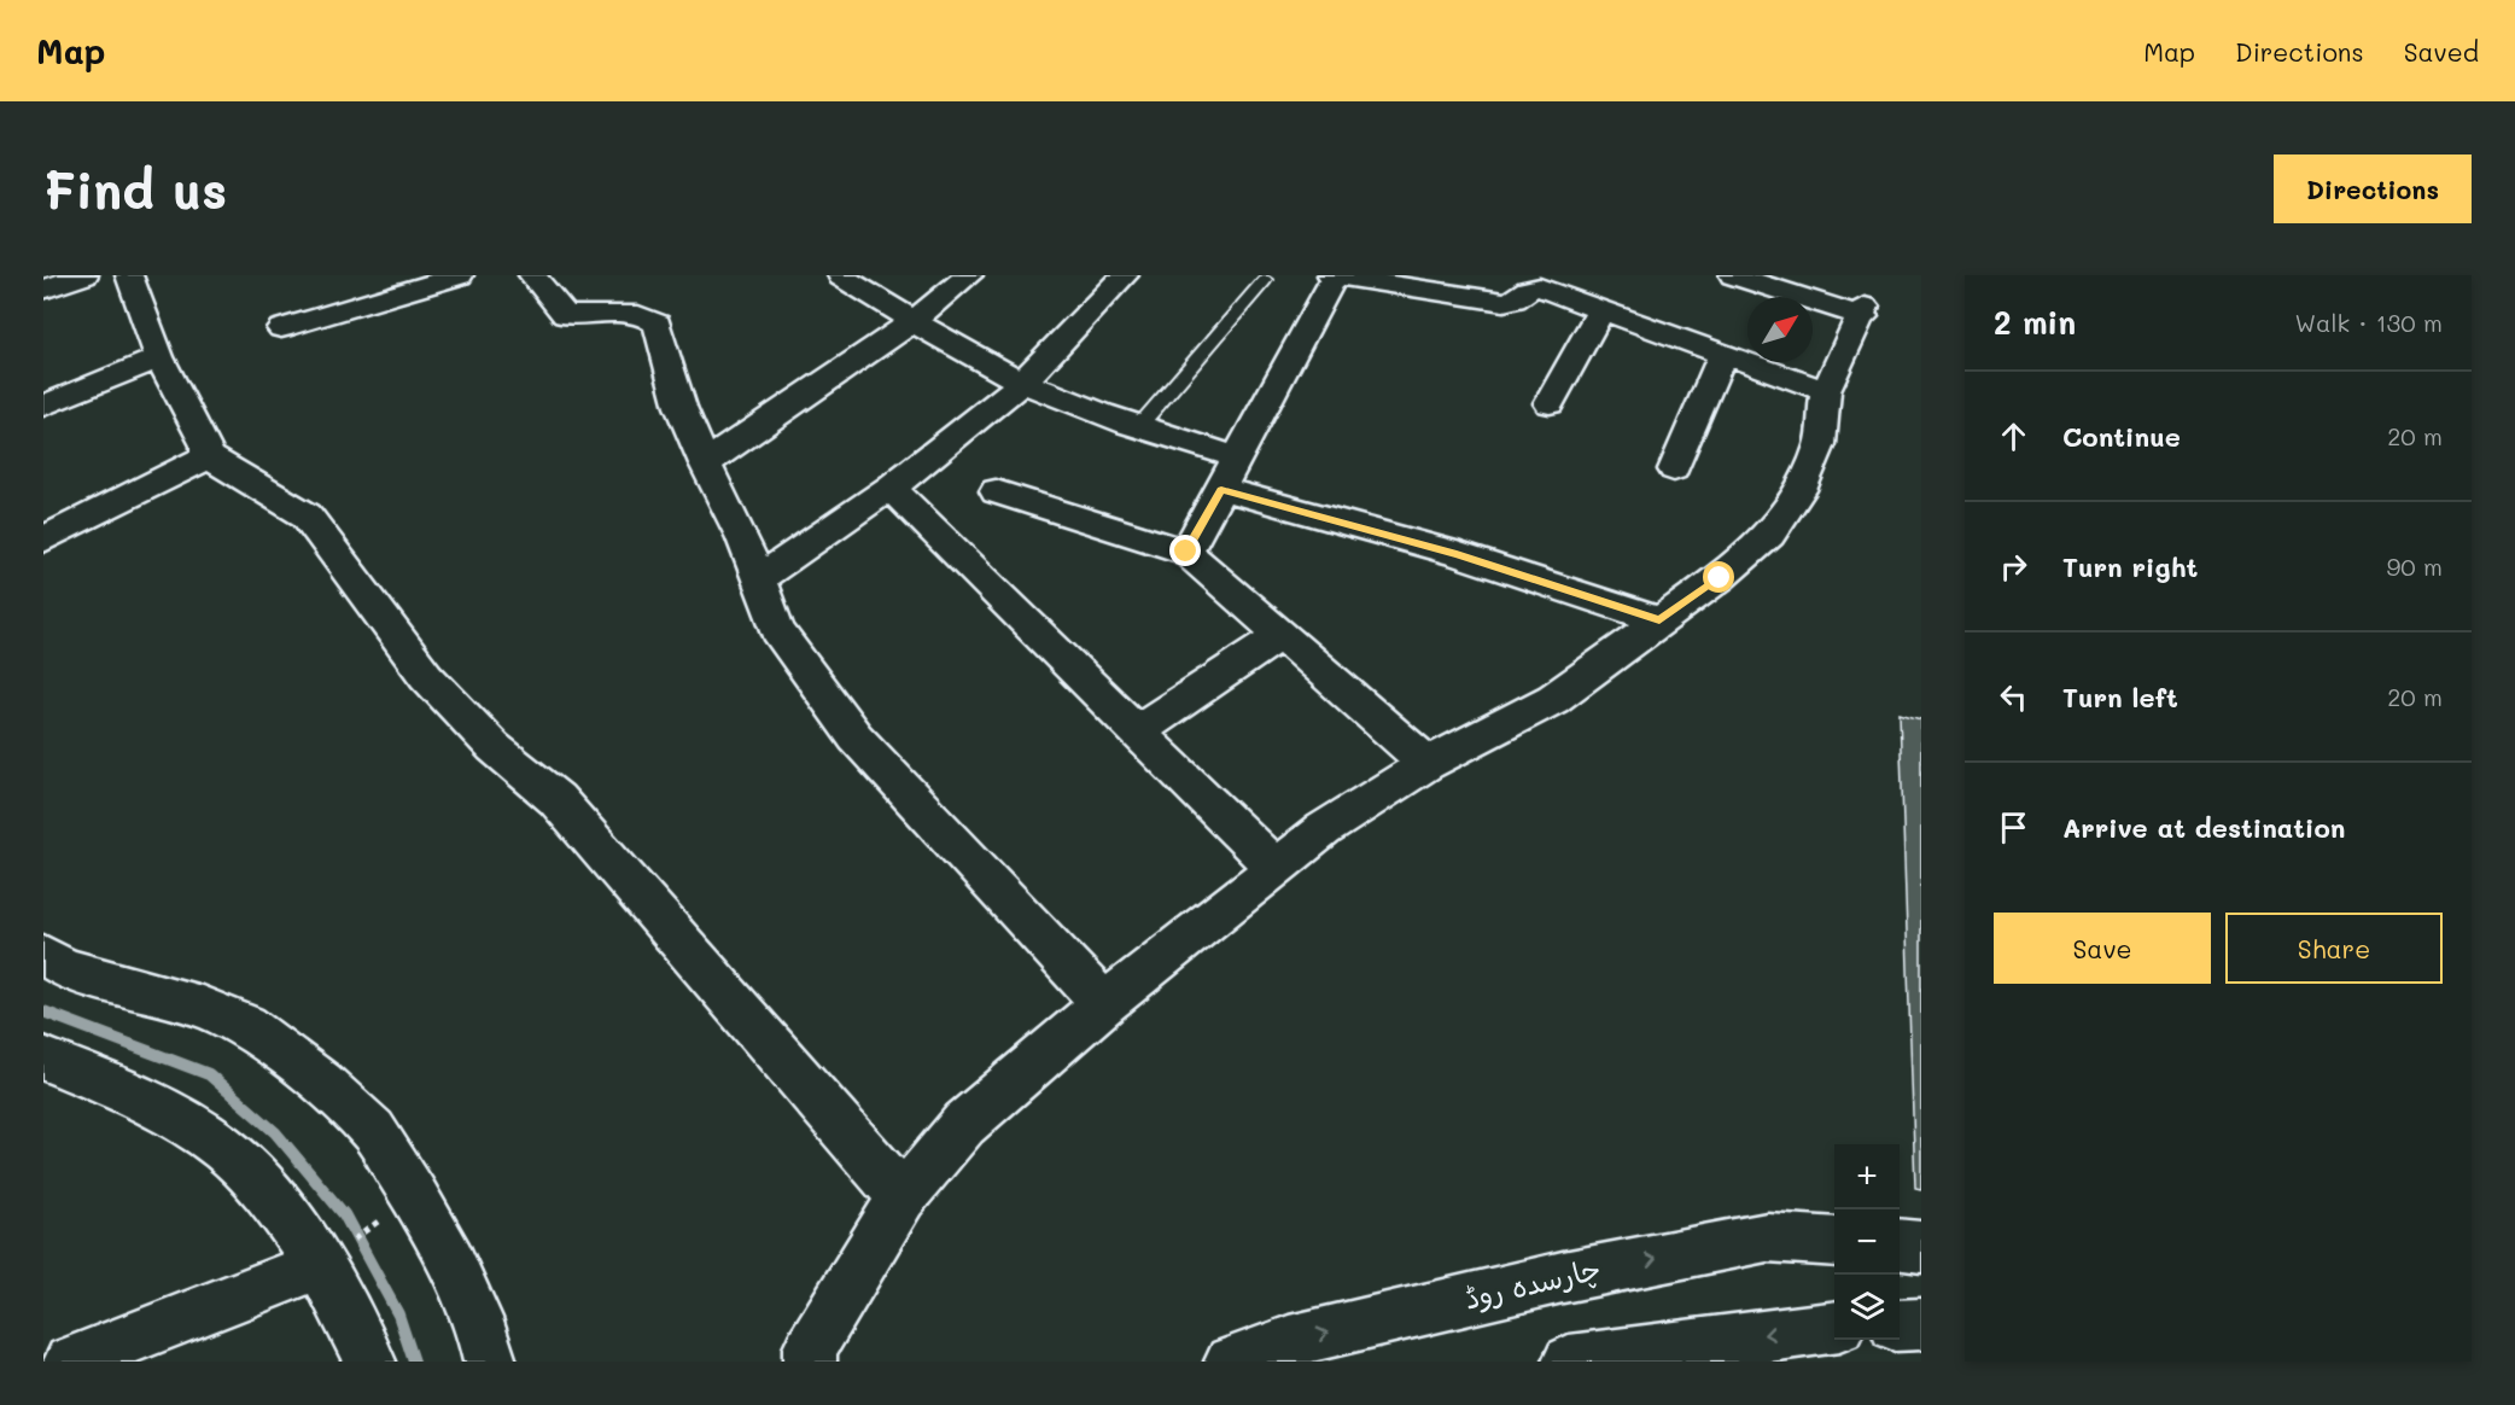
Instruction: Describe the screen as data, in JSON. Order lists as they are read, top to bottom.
{
  "streets": {
    "street": ["چارسدہ روڈ"]
  },
  "north": "top right",
  "page": {
    "header": "Map",
    "nav": ["Map", "Directions", "Saved"],
    "buttons": [
      "Directions",
      ["Save", "Share"]
    ],
    "title": "Find us",
    "heading": ["2 min", "Walk · 130 m"],
    "list": [
      ["Continue", "20 m"],
      ["Turn right", "90 m"],
      ["Turn left", "20 m"],
      "Arrive at destination"
    ],
    "map_buttons": ["+", "−"]
  }
}
